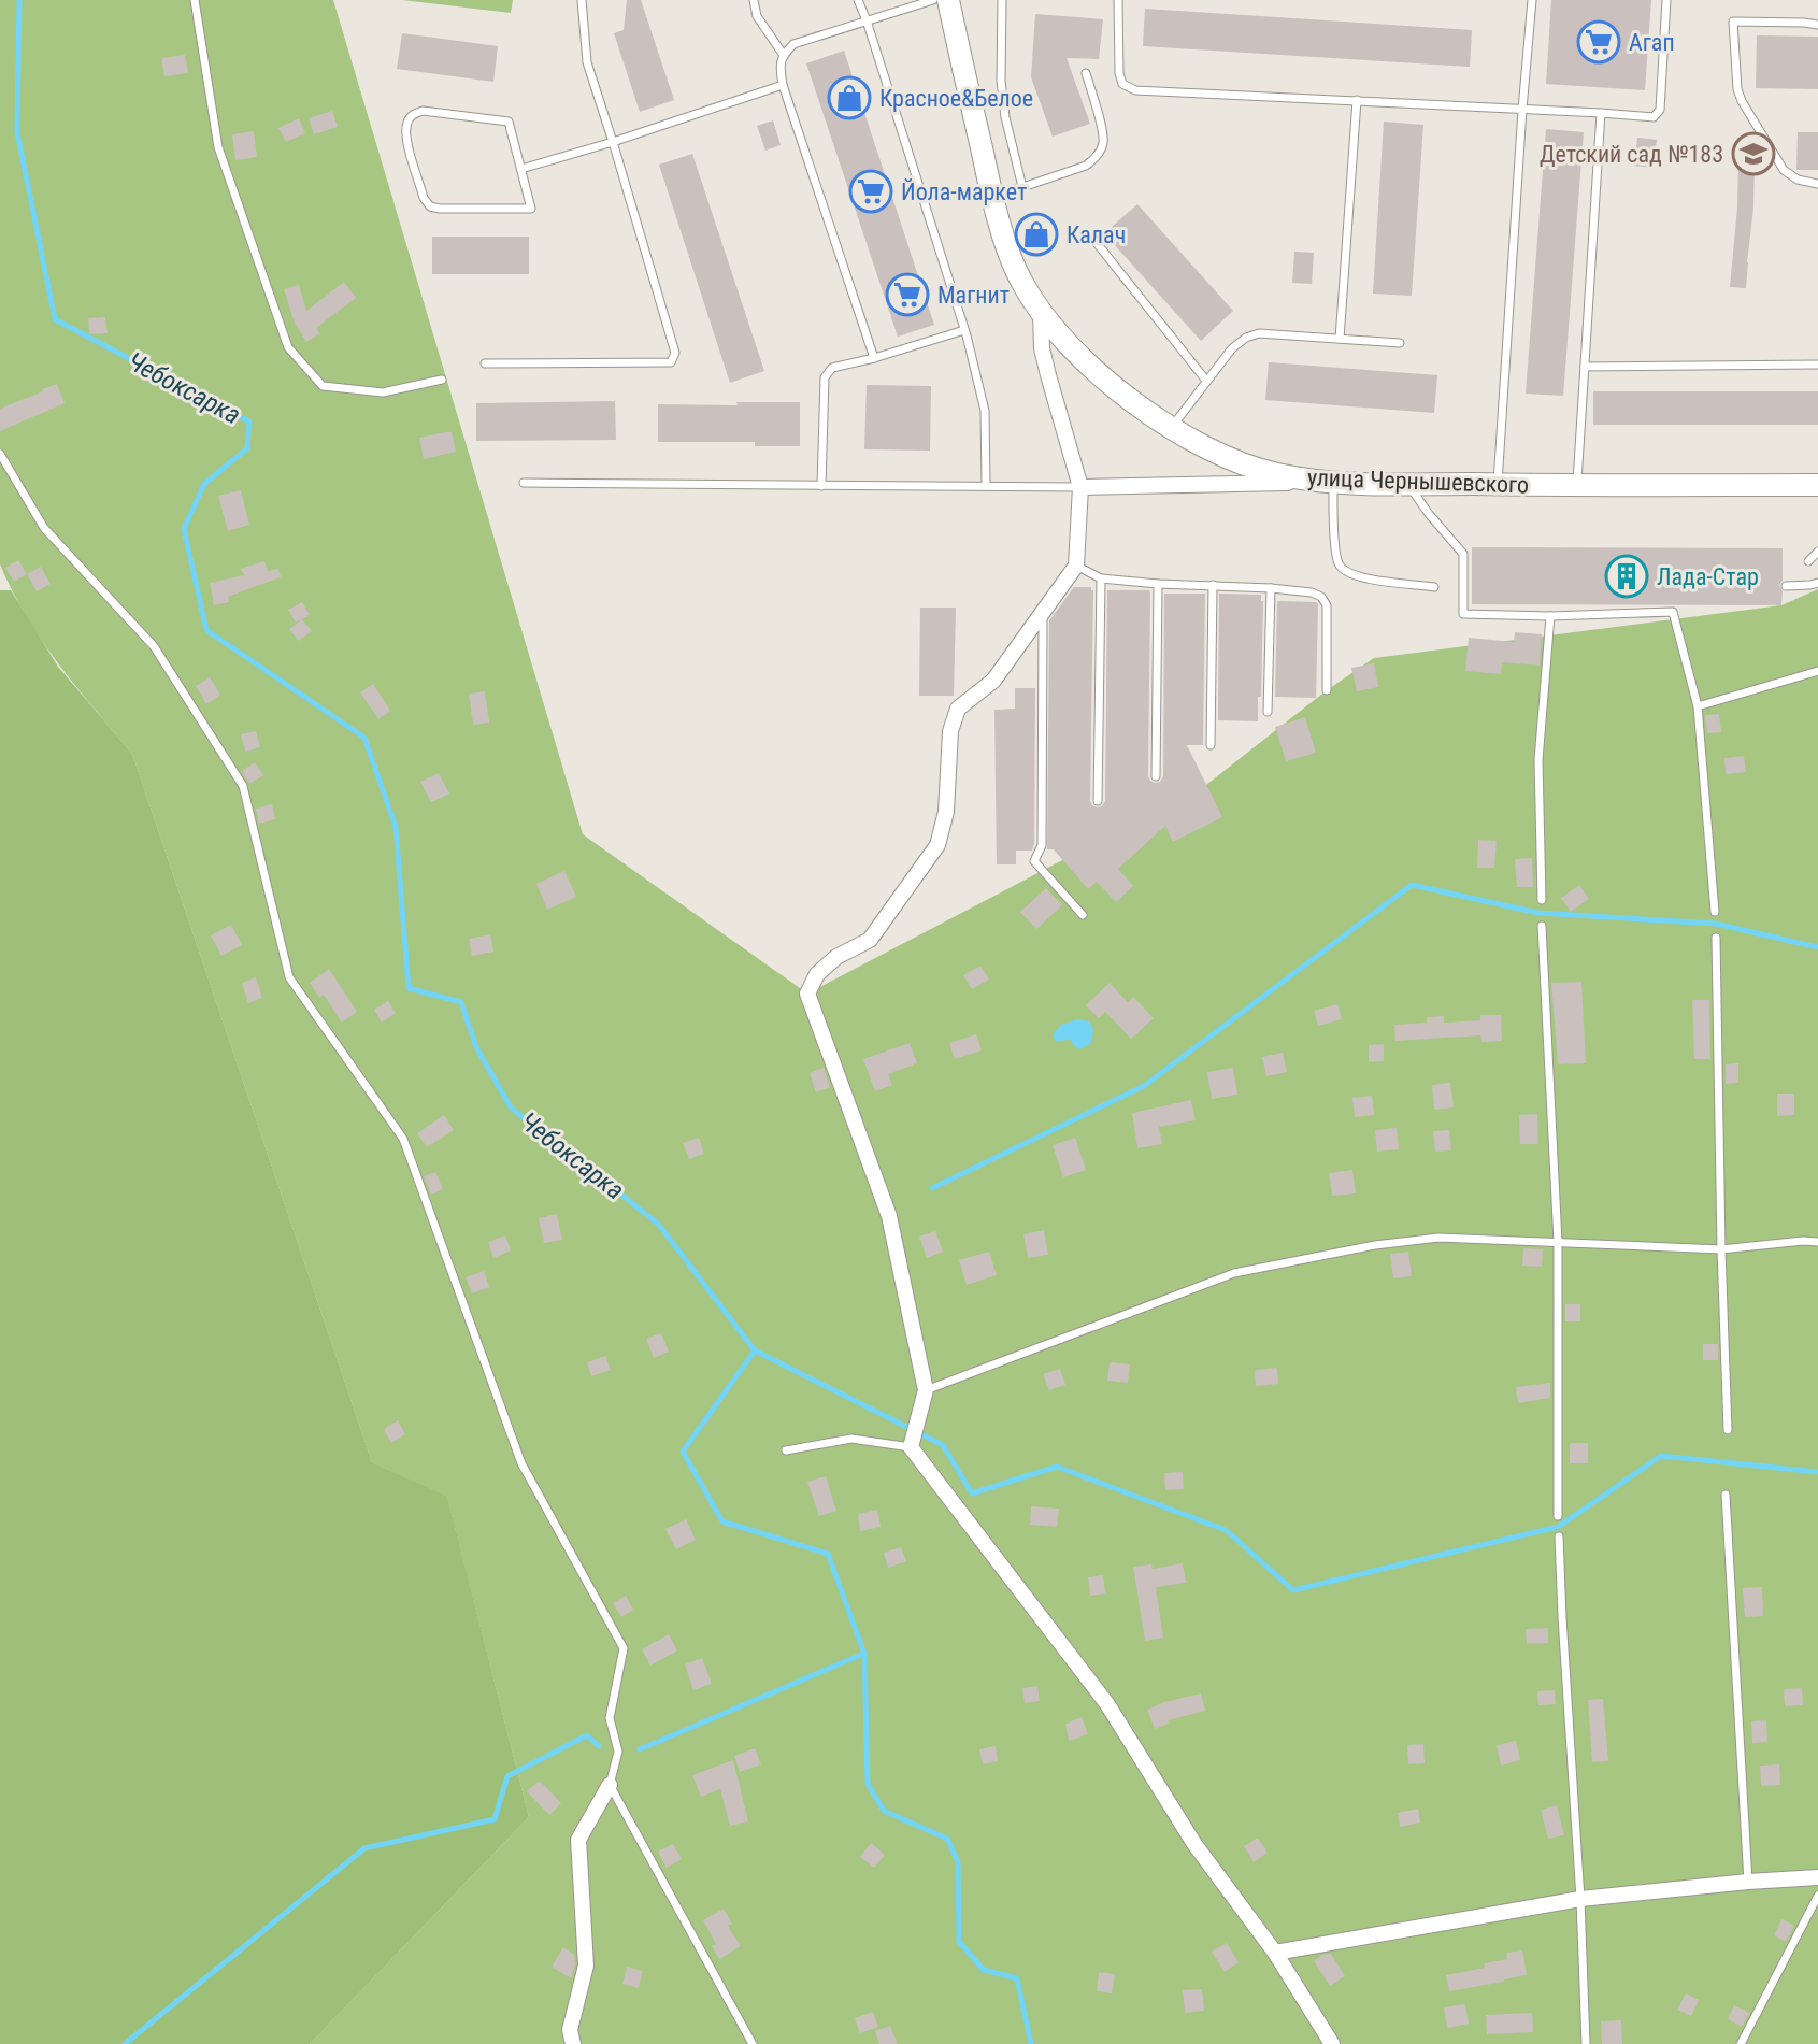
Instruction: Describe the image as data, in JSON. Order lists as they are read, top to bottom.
{
  "streets": {
    "street": ["улица Чернышевского"]
  },
  "water": ["Чебоксарка"],
  "places": {
    "supermarket": ["Агап", "Йола-маркет", "Магнит"],
    "shop": ["Красное&Белое", "Калач"],
    "school or university": ["Детский сад №183"],
    "building": ["Лада-Стар"]
  }
}
